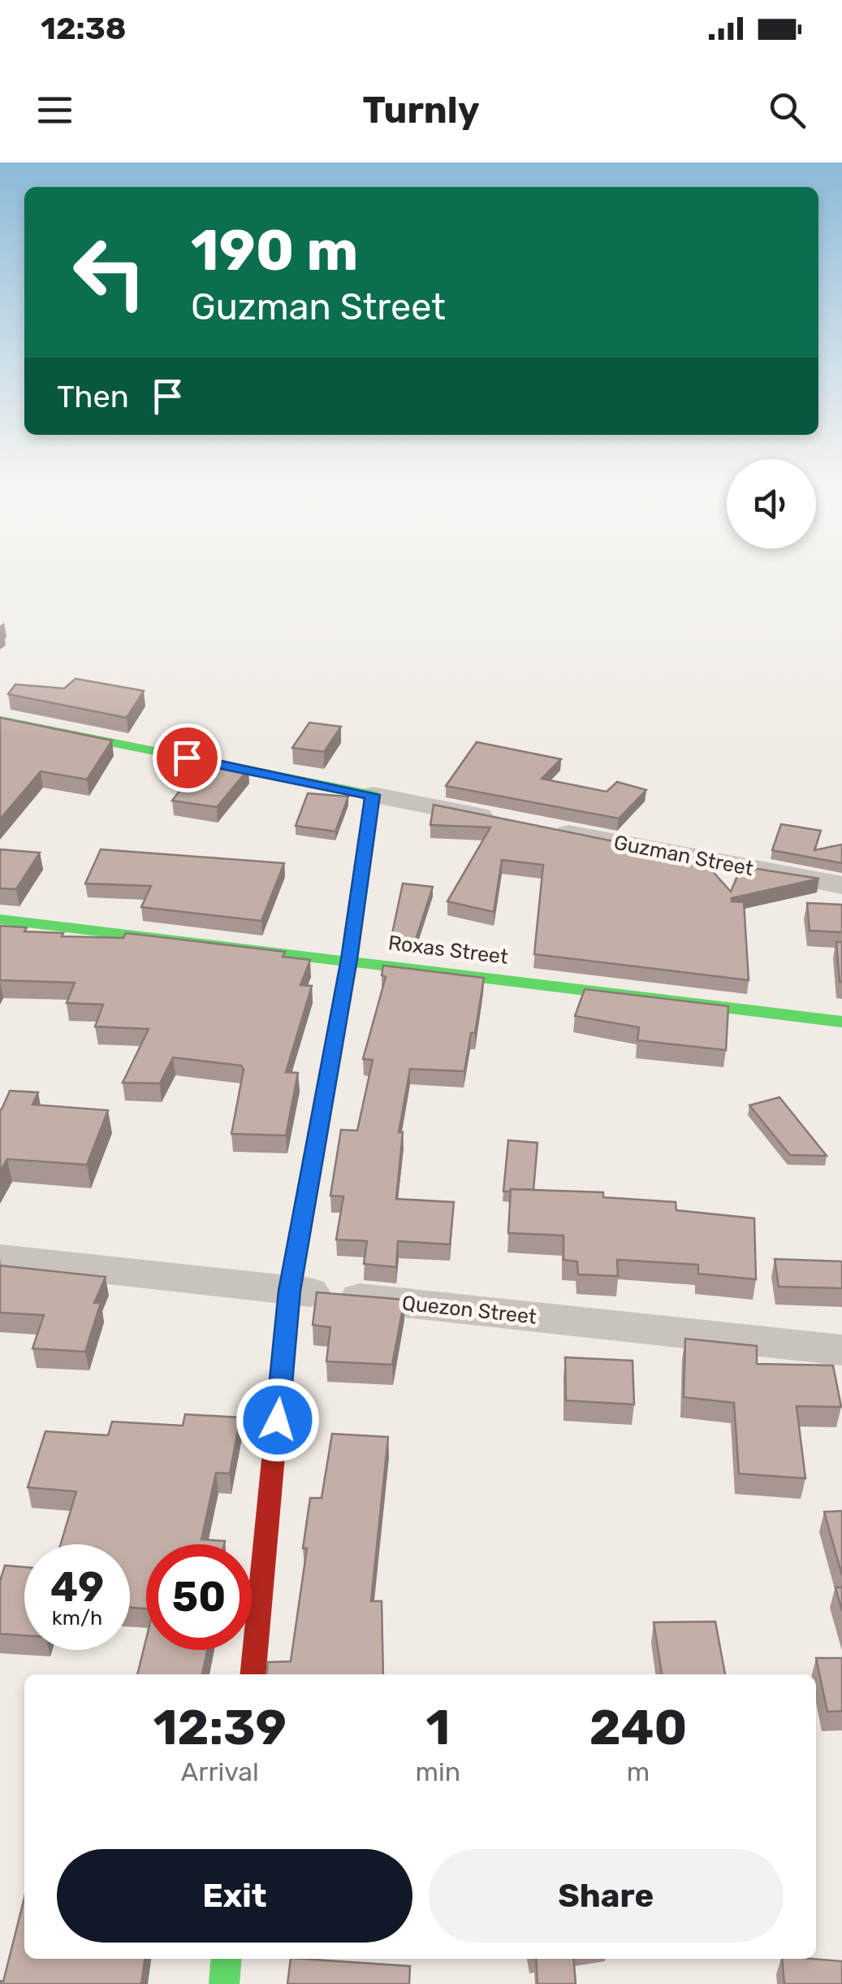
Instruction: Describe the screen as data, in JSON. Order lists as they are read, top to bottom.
{
  "streets": {
    "main road": ["Roxas Street"],
    "street": ["Guzman Street", "Quezon Street"]
  },
  "page": {
    "status": "12:38",
    "header": "Turnly",
    "turn": ["190 m", "Guzman Street"],
    "then": "Then",
    "speed": "49 km/h",
    "limit": "50",
    "eta": [
      "12:39",
      "Arrival",
      "1",
      "min",
      "240",
      "m"
    ],
    "buttons": ["Exit", "Share"]
  }
}
